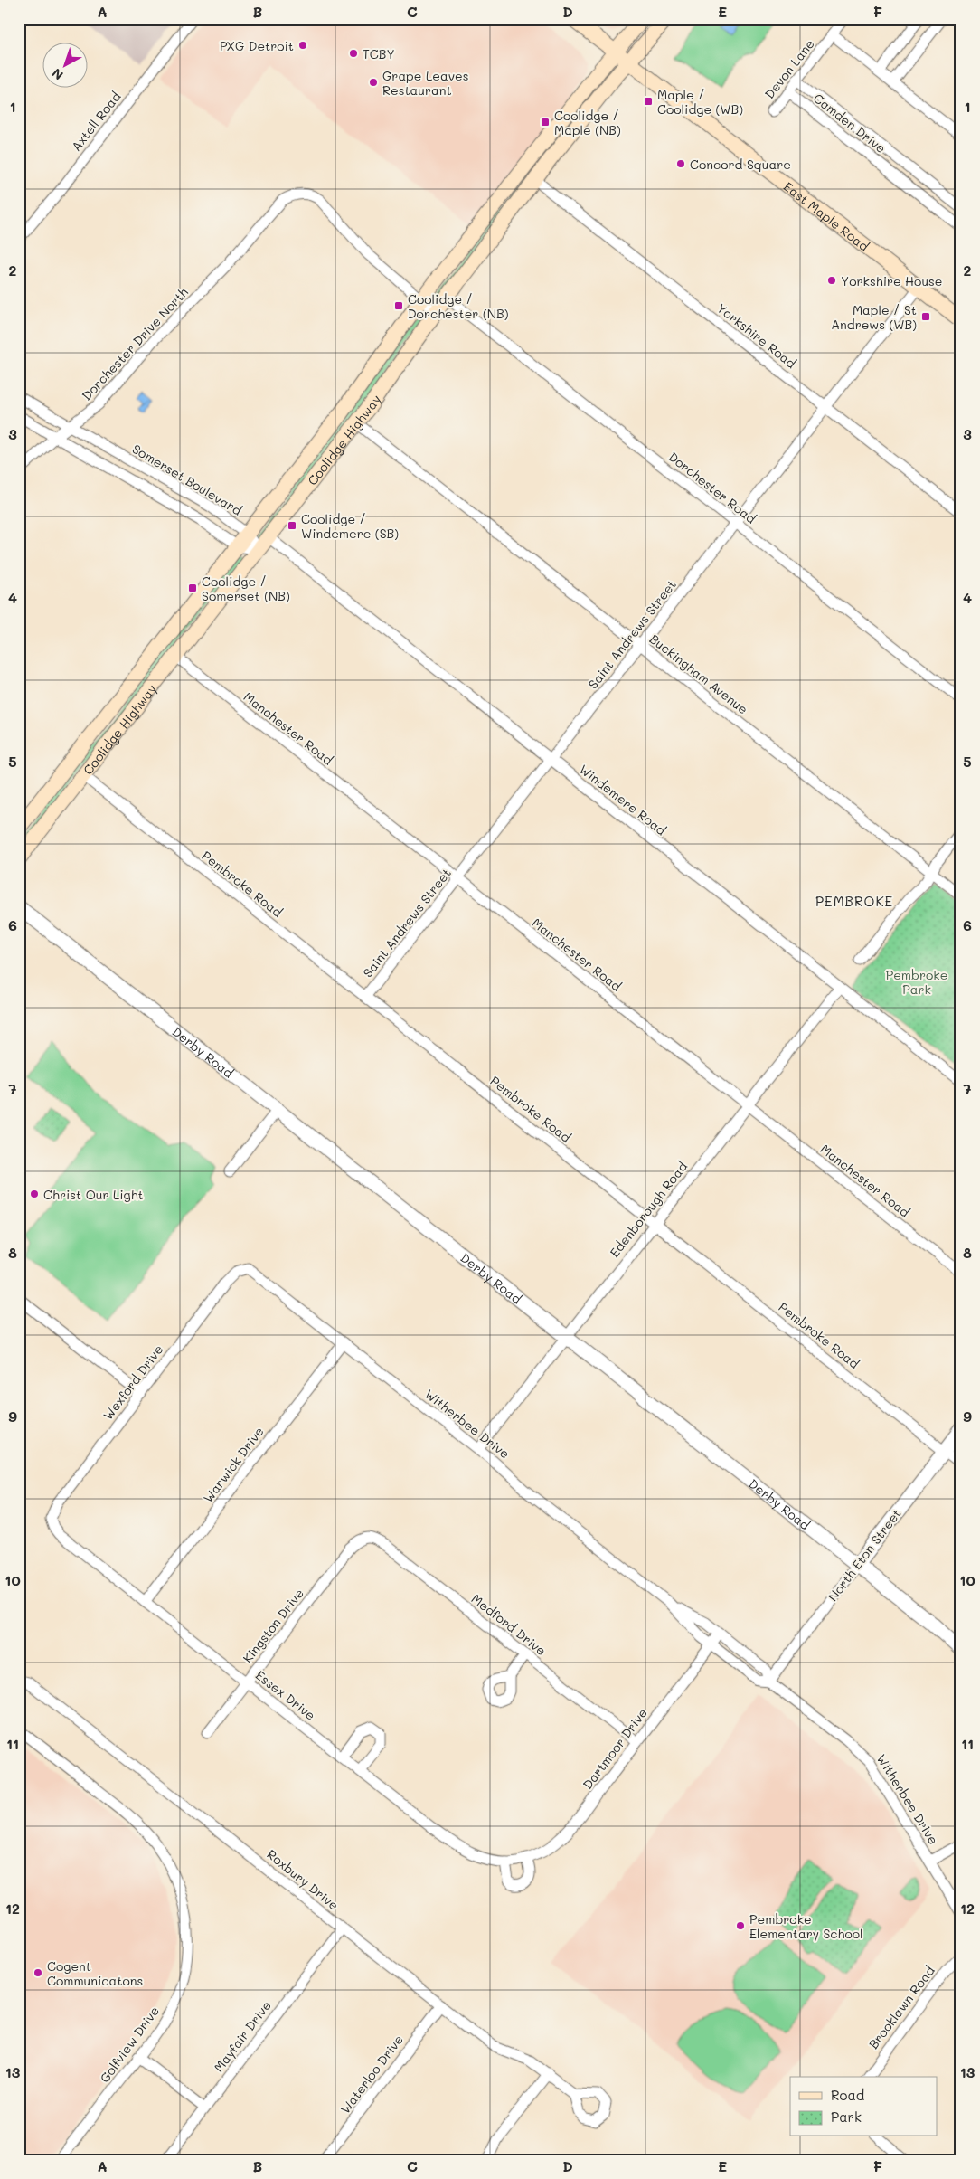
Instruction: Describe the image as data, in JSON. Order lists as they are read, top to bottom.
{
  "streets": {
    "main road": ["East Maple Road", "Coolidge Highway"],
    "street": [
      "Devon Lane",
      "Axtell Road",
      "Camden Drive",
      "Yorkshire Road",
      "Dorchester Drive North",
      "Somerset Boulevard",
      "Dorchester Road",
      "Saint Andrews Street",
      "Buckingham Avenue",
      "Manchester Road",
      "Windemere Road",
      "Pembroke Road",
      "Derby Road",
      "Edenborough Road",
      "Wexford Drive",
      "Witherbee Drive",
      "Warwick Drive",
      "North Eton Street",
      "Medford Drive",
      "Kingston Drive",
      "Essex Drive",
      "Dartmoor Drive",
      "Roxbury Drive",
      "Brooklawn Road",
      "Mayfair Drive",
      "Golfview Drive",
      "Waterloo Drive"
    ]
  },
  "crossings": [
    ["Devon Lane", "Camden Drive"],
    ["East Maple Road", "Coolidge Highway"],
    ["East Maple Road", "Saint Andrews Street"],
    ["Yorkshire Road", "Coolidge Highway"],
    ["Yorkshire Road", "Saint Andrews Street"],
    ["Dorchester Drive North", "Coolidge Highway"],
    ["Dorchester Drive North", "Somerset Boulevard"],
    ["Coolidge Highway", "Somerset Boulevard"],
    ["Coolidge Highway", "Dorchester Road"],
    ["Coolidge Highway", "Buckingham Avenue"],
    ["Coolidge Highway", "Manchester Road"],
    ["Coolidge Highway", "Windemere Road"],
    ["Coolidge Highway", "Pembroke Road"],
    ["Dorchester Road", "Saint Andrews Street"],
    ["Saint Andrews Street", "Buckingham Avenue"],
    ["Saint Andrews Street", "Manchester Road"],
    ["Saint Andrews Street", "Windemere Road"],
    ["Saint Andrews Street", "Pembroke Road"],
    ["Manchester Road", "Edenborough Road"],
    ["Windemere Road", "Edenborough Road"],
    ["Pembroke Road", "Edenborough Road"],
    ["Pembroke Road", "North Eton Street"],
    ["Derby Road", "Edenborough Road"],
    ["Derby Road", "North Eton Street"],
    ["Edenborough Road", "Witherbee Drive"],
    ["Wexford Drive", "Witherbee Drive"],
    ["Wexford Drive", "Essex Drive"],
    ["Witherbee Drive", "Warwick Drive"],
    ["Witherbee Drive", "North Eton Street"],
    ["Witherbee Drive", "Dartmoor Drive"],
    ["Warwick Drive", "Essex Drive"],
    ["Medford Drive", "Kingston Drive"],
    ["Medford Drive", "Dartmoor Drive"],
    ["Kingston Drive", "Essex Drive"],
    ["Essex Drive", "Dartmoor Drive"],
    ["Roxbury Drive", "Mayfair Drive"],
    ["Roxbury Drive", "Waterloo Drive"]
  ],
  "districts": ["PEMBROKE"],
  "parks": ["Pembroke Park"],
  "places": {
    "other": [
      "PXG Detroit",
      "TCBY",
      "Grape Leaves Restaurant",
      "Concord Square",
      "Yorkshire House",
      "Christ Our Light",
      "Pembroke Elementary School",
      "Cogent Communicatons"
    ],
    "transit": [
      "Maple / Coolidge (WB)",
      "Coolidge / Maple (NB)",
      "Coolidge / Dorchester (NB)",
      "Maple / St Andrews (WB)",
      "Coolidge / Windemere (SB)",
      "Coolidge / Somerset (NB)"
    ]
  },
  "legend": ["Road", "Park"],
  "north": "bottom left",
  "grid": {
    "columns": [
      "A",
      "B",
      "C",
      "D",
      "E",
      "F"
    ],
    "rows": [
      "1",
      "2",
      "3",
      "4",
      "5",
      "6",
      "7",
      "8",
      "9",
      "10",
      "11",
      "12",
      "13"
    ]
  }
}
